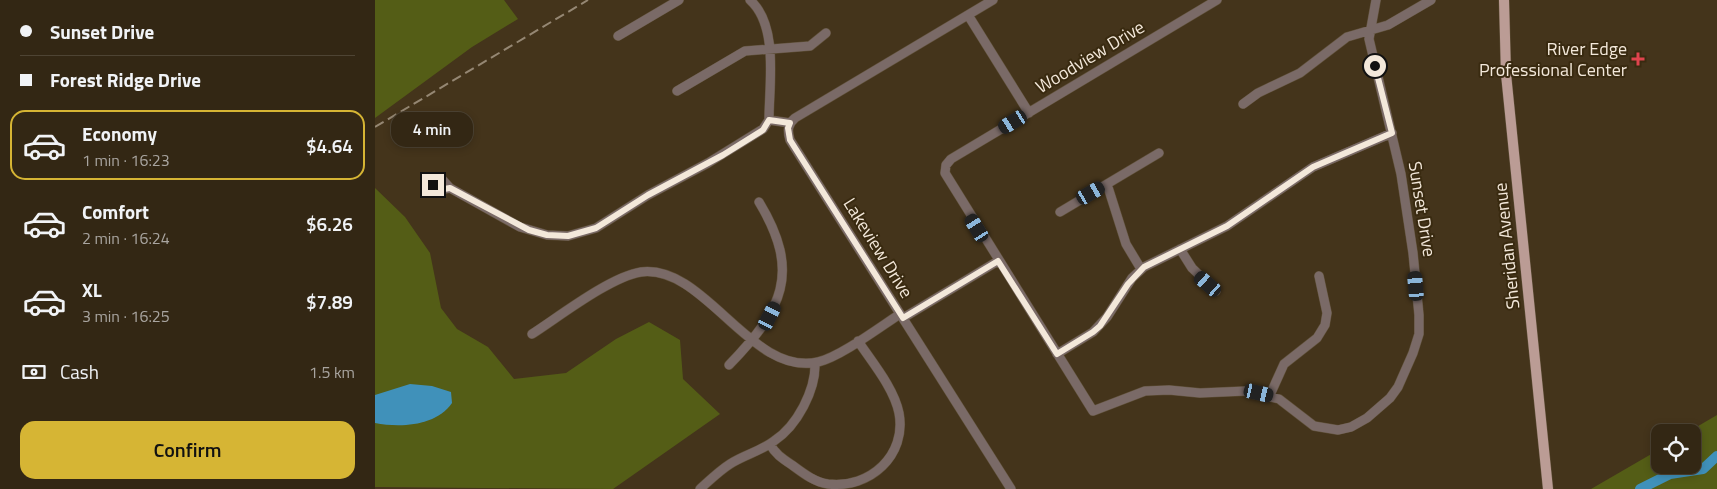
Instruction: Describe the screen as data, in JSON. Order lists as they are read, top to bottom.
{
  "streets": {
    "main road": ["Sheridan Avenue"],
    "street": ["Woodview Drive", "Sunset Drive", "Lakeview Drive"]
  },
  "crossings": [
    ["Woodview Drive", "Sunset Drive"]
  ],
  "places": {
    "health": ["River Edge Professional Center"]
  },
  "page": {
    "banner": ["Sunset Drive", "Forest Ridge Drive"],
    "list": [
      {
        "name": "Economy",
        "note": "1 min · 16:23",
        "value": "$4.64"
      },
      {
        "name": "Comfort",
        "note": "2 min · 16:24",
        "value": "$6.26"
      },
      {
        "name": "XL",
        "note": "3 min · 16:25",
        "value": "$7.89"
      }
    ],
    "bubble": "4 min",
    "pay": ["Cash", "1.5 km"],
    "buttons": "Confirm"
  }
}
